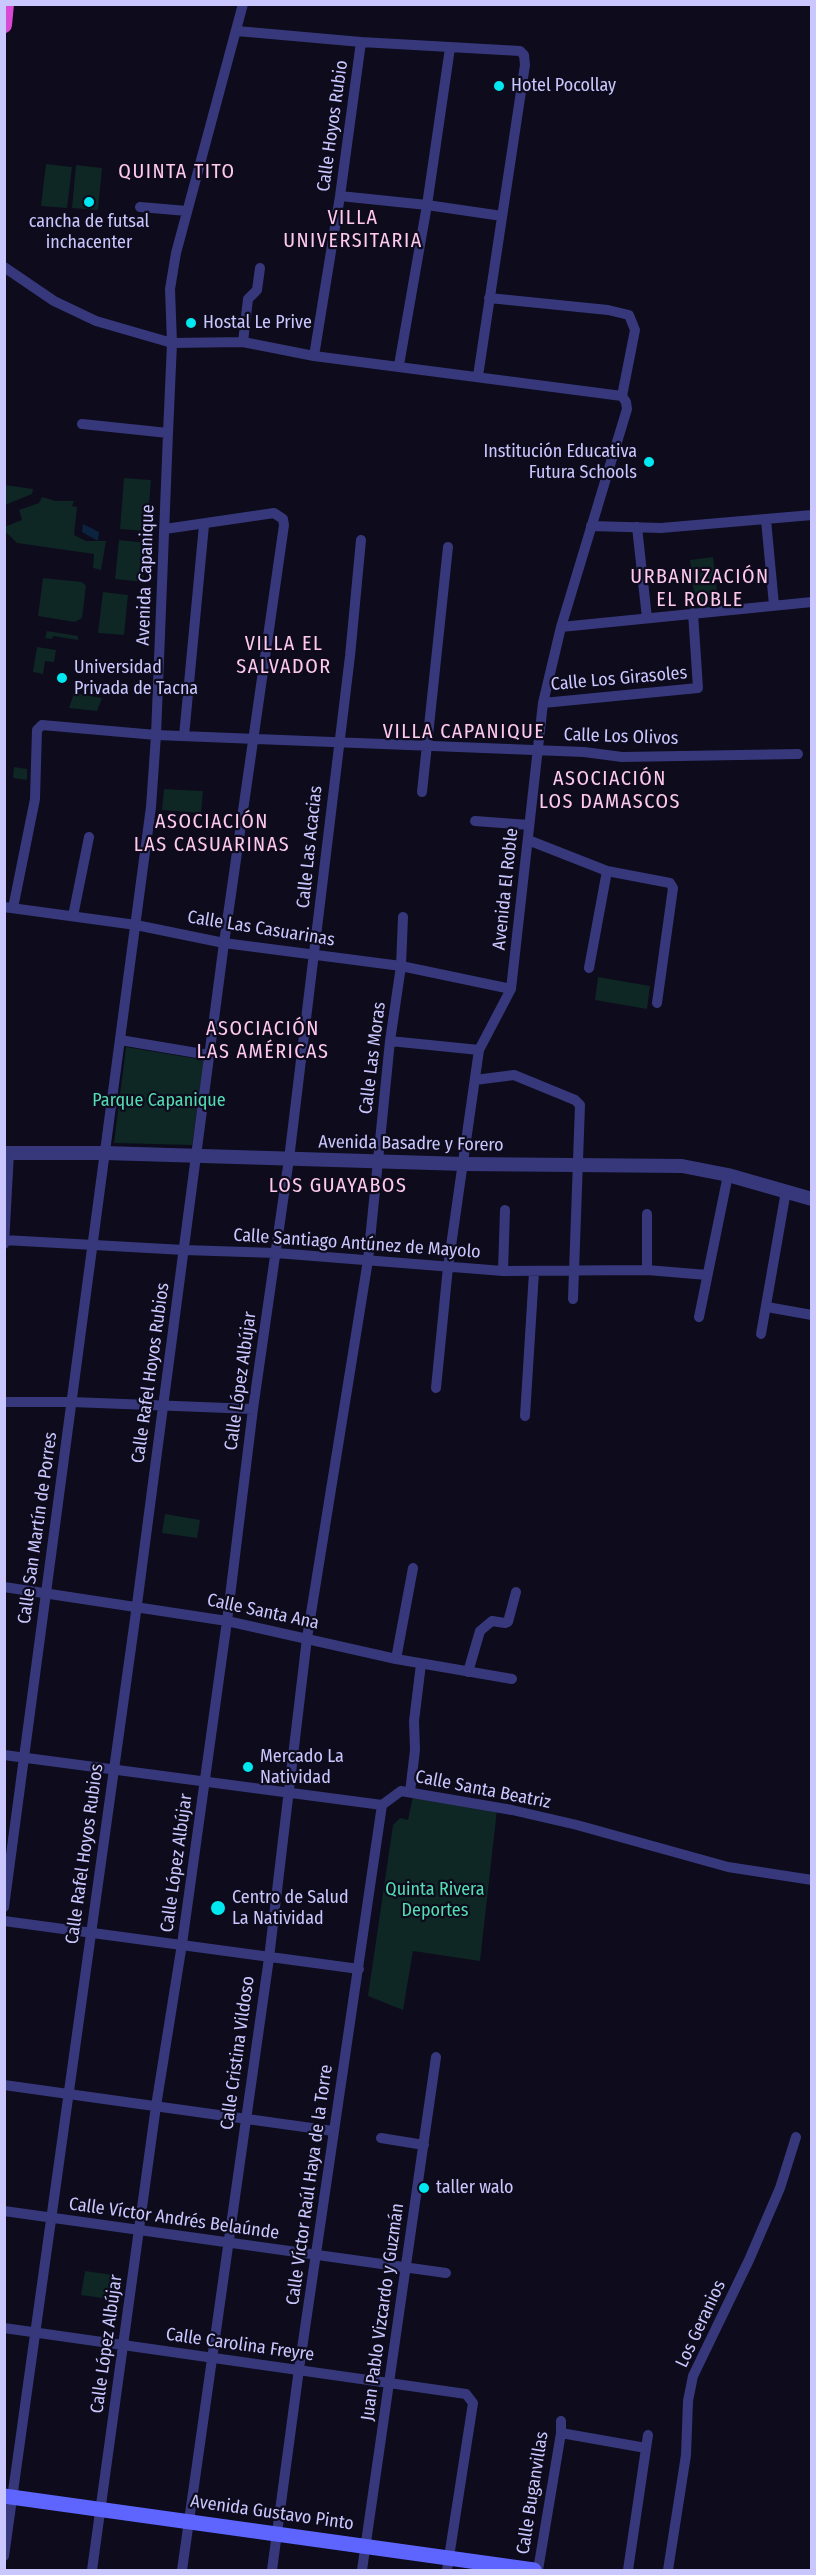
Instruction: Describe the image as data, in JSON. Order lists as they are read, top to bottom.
{
  "streets": {
    "main road": ["Avenida Gustavo Pinto"],
    "street": [
      "Calle Hoyos Rubio",
      "Avenida Capanique",
      "Calle Los Girasoles",
      "Calle Los Olivos",
      "Calle Las Acacias",
      "Avenida El Roble",
      "Calle Las Casuarinas",
      "Calle Las Moras",
      "Avenida Basadre y Forero",
      "Calle Santiago Antúnez de Mayolo",
      "Calle Rafel Hoyos Rubios",
      "Calle López Albújar",
      "Calle San Martín de Porres",
      "Calle Santa Ana",
      "Calle Santa Beatriz",
      "Calle Cristina Vildoso",
      "Calle Víctor Raúl Haya de la Torre",
      "Calle Víctor Andrés Belaúnde",
      "Juan Pablo Vizcardo y Guzmán",
      "Los Geranios",
      "Calle Carolina Freyre",
      "Calle Buganvillas"
    ]
  },
  "crossings": [
    ["Avenida Capanique", "Calle Los Olivos"],
    ["Avenida Capanique", "Calle Las Casuarinas"],
    ["Avenida Capanique", "Avenida Basadre y Forero"],
    ["Avenida Capanique", "Calle San Martín de Porres"],
    ["Calle Los Girasoles", "Avenida El Roble"],
    ["Calle Los Olivos", "Calle Las Acacias"],
    ["Calle Los Olivos", "Avenida El Roble"],
    ["Calle Los Olivos", "Calle Las Casuarinas"],
    ["Calle Los Olivos", "Calle Rafel Hoyos Rubios"],
    ["Calle Las Acacias", "Calle Las Casuarinas"],
    ["Calle Las Acacias", "Avenida Basadre y Forero"],
    ["Calle Las Acacias", "Calle López Albújar"],
    ["Avenida El Roble", "Calle Las Casuarinas"],
    ["Avenida El Roble", "Avenida Basadre y Forero"],
    ["Avenida El Roble", "Calle Santiago Antúnez de Mayolo"],
    ["Calle Las Casuarinas", "Calle Las Moras"],
    ["Calle Las Casuarinas", "Calle Rafel Hoyos Rubios"],
    ["Calle Las Moras", "Avenida Basadre y Forero"],
    ["Calle Las Moras", "Calle Santiago Antúnez de Mayolo"],
    ["Calle Las Moras", "Calle Cristina Vildoso"],
    ["Avenida Basadre y Forero", "Calle Rafel Hoyos Rubios"],
    ["Avenida Basadre y Forero", "Calle López Albújar"],
    ["Avenida Basadre y Forero", "Calle San Martín de Porres"],
    ["Calle Santiago Antúnez de Mayolo", "Calle Rafel Hoyos Rubios"],
    ["Calle Santiago Antúnez de Mayolo", "Calle López Albújar"],
    ["Calle Santiago Antúnez de Mayolo", "Calle San Martín de Porres"],
    ["Calle Rafel Hoyos Rubios", "Calle Santa Ana"],
    ["Calle Rafel Hoyos Rubios", "Calle Víctor Andrés Belaúnde"],
    ["Calle Rafel Hoyos Rubios", "Calle Carolina Freyre"],
    ["Calle Rafel Hoyos Rubios", "Avenida Gustavo Pinto"],
    ["Calle López Albújar", "Calle Santa Ana"],
    ["Calle López Albújar", "Calle Víctor Andrés Belaúnde"],
    ["Calle López Albújar", "Calle Carolina Freyre"],
    ["Calle López Albújar", "Avenida Gustavo Pinto"],
    ["Calle San Martín de Porres", "Calle Santa Ana"],
    ["Calle Santa Ana", "Calle Cristina Vildoso"],
    ["Calle Santa Beatriz", "Calle Víctor Raúl Haya de la Torre"],
    ["Calle Cristina Vildoso", "Calle Víctor Andrés Belaúnde"],
    ["Calle Cristina Vildoso", "Calle Carolina Freyre"],
    ["Calle Cristina Vildoso", "Avenida Gustavo Pinto"],
    ["Calle Víctor Raúl Haya de la Torre", "Calle Víctor Andrés Belaúnde"],
    ["Calle Víctor Raúl Haya de la Torre", "Calle Carolina Freyre"],
    ["Calle Víctor Raúl Haya de la Torre", "Avenida Gustavo Pinto"],
    ["Calle Víctor Andrés Belaúnde", "Juan Pablo Vizcardo y Guzmán"],
    ["Juan Pablo Vizcardo y Guzmán", "Calle Carolina Freyre"],
    ["Juan Pablo Vizcardo y Guzmán", "Avenida Gustavo Pinto"],
    ["Calle Carolina Freyre", "Avenida Gustavo Pinto"],
    ["Calle Buganvillas", "Avenida Gustavo Pinto"]
  ],
  "districts": [
    "QUINTA TITO",
    "VILLA UNIVERSITARIA",
    "URBANIZACIÓN EL ROBLE",
    "VILLA EL SALVADOR",
    "VILLA CAPANIQUE",
    "ASOCIACIÓN LOS DAMASCOS",
    "ASOCIACIÓN LAS CASUARINAS",
    "ASOCIACIÓN LAS AMÉRICAS",
    "LOS GUAYABOS"
  ],
  "parks": ["Parque Capanique", "Quinta Rivera Deportes"],
  "places": [
    "Hotel Pocollay",
    "cancha de futsal inchacenter",
    "Hostal Le Prive",
    "Institución Educativa Futura Schools",
    "Universidad Privada de Tacna",
    "Mercado La Natividad",
    "Centro de Salud La Natividad",
    "taller walo"
  ]
}
